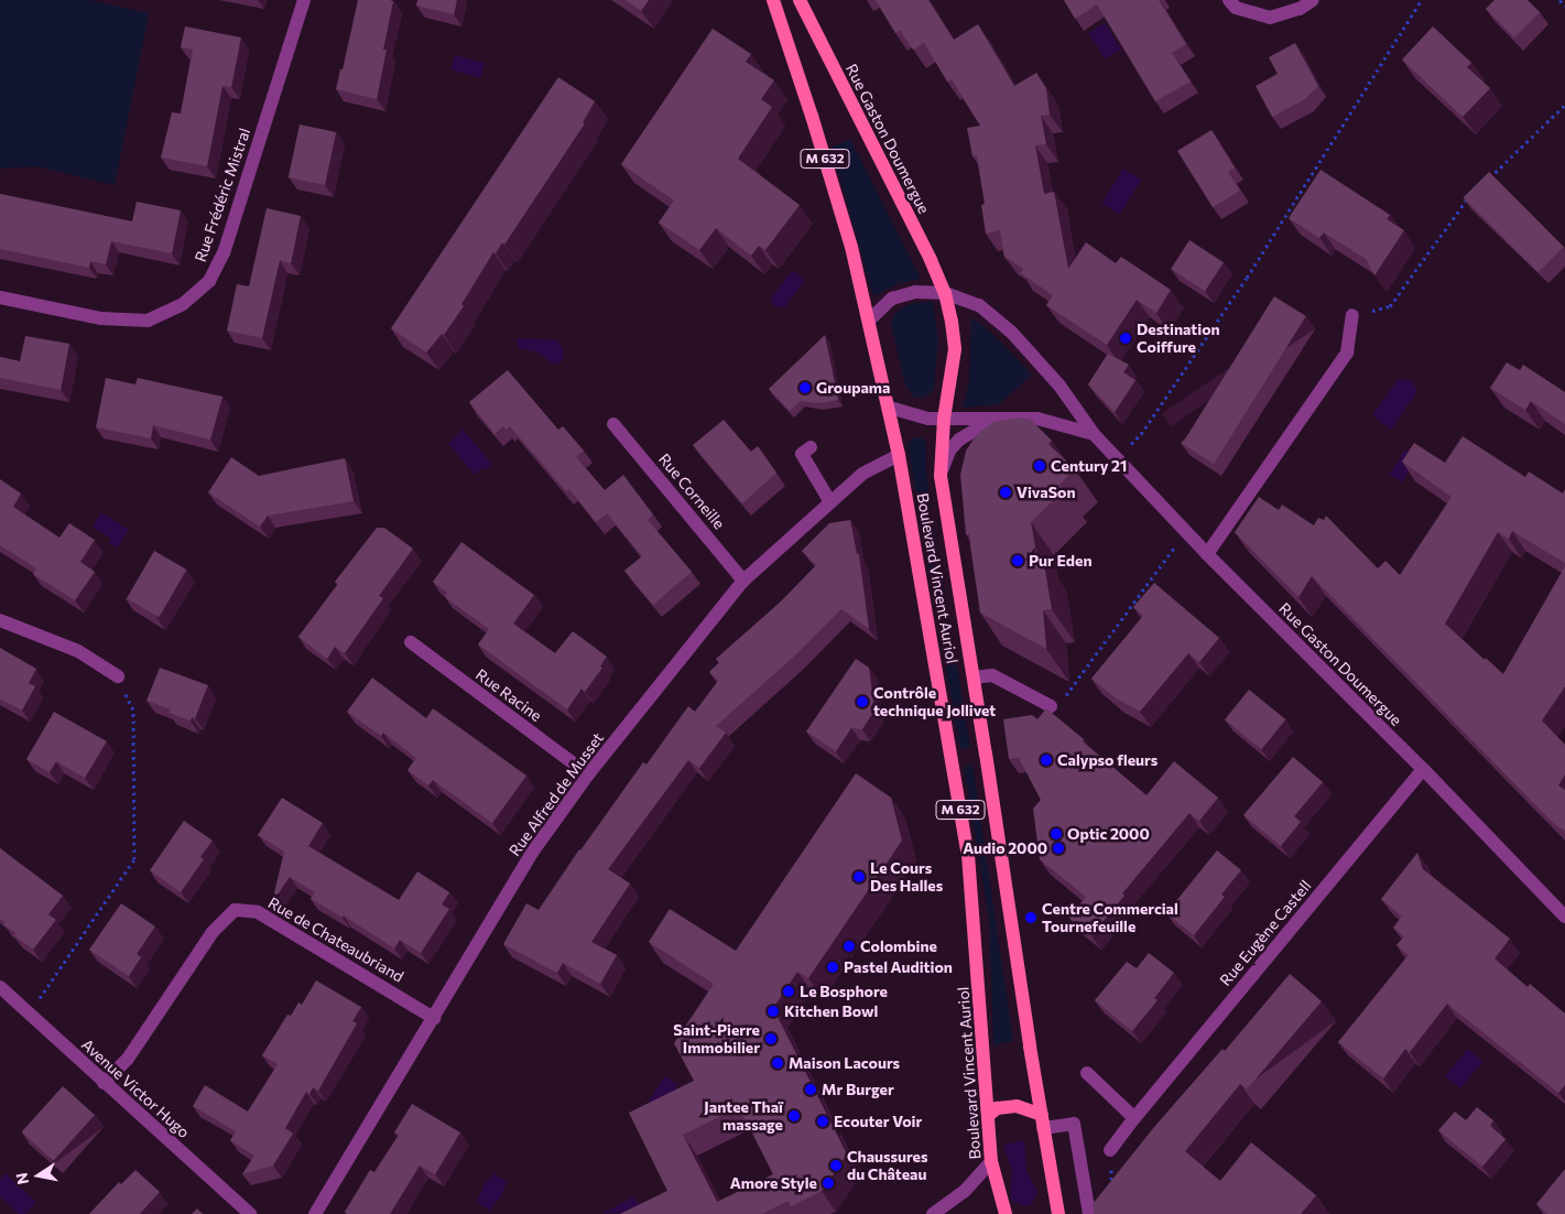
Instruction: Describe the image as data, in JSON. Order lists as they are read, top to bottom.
{
  "streets": {
    "main road": ["Rue Gaston Doumergue", "M 632", "Boulevard Vincent Auriol"],
    "street": [
      "Rue Frédéric Mistral",
      "Rue Corneille",
      "Rue Racine",
      "Rue Alfred de Musset",
      "Rue Eugène Castell",
      "Rue de Chateaubriand",
      "Avenue Victor Hugo"
    ]
  },
  "crossings": [
    ["Rue Gaston Doumergue", "M 632"],
    ["Rue Gaston Doumergue", "Boulevard Vincent Auriol"],
    ["Rue Gaston Doumergue", "Rue Eugène Castell"],
    ["M 632", "Boulevard Vincent Auriol"],
    ["Rue Corneille", "Rue Alfred de Musset"],
    ["Boulevard Vincent Auriol", "Rue Alfred de Musset"],
    ["Rue Racine", "Rue Alfred de Musset"],
    ["Rue Alfred de Musset", "Rue de Chateaubriand"],
    ["Rue de Chateaubriand", "Avenue Victor Hugo"]
  ],
  "places": [
    "Destination Coiffure",
    "Groupama",
    "Century 21",
    "VivaSon",
    "Pur Eden",
    "Contrôle technique Jollivet",
    "Calypso fleurs",
    "Optic 2000",
    "Audio 2000",
    "Le Cours Des Halles",
    "Centre Commercial Tournefeuille",
    "Colombine",
    "Pastel Audition",
    "Le Bosphore",
    "Kitchen Bowl",
    "Saint-Pierre Immobilier",
    "Maison Lacours",
    "Mr Burger",
    "Jantee Thaï massage",
    "Ecouter Voir",
    "Chaussures du Château",
    "Amore Style"
  ],
  "north": "left"
}
